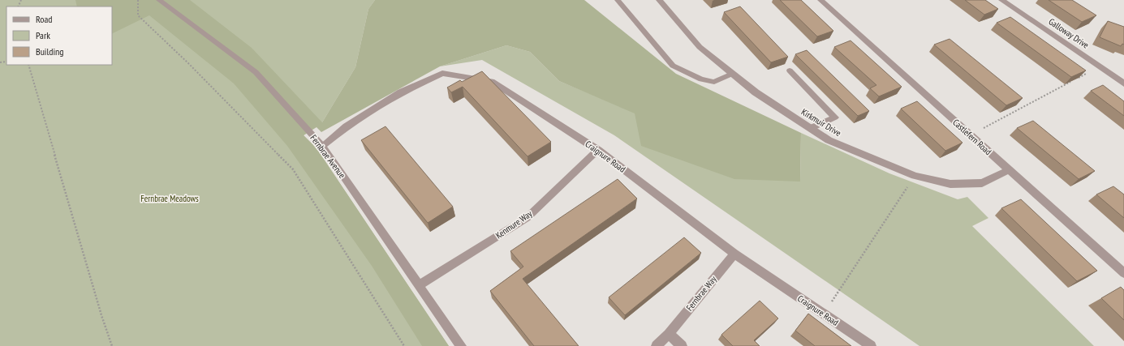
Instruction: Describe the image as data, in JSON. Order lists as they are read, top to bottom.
{
  "streets": {
    "street": [
      "Galloway Drive",
      "Kirkmuir Drive",
      "Castlefern Road",
      "Fernbrae Avenue",
      "Craignure Road",
      "Kenmure Way",
      "Fernbrae Way"
    ]
  },
  "crossings": [
    ["Kirkmuir Drive", "Castlefern Road"],
    ["Fernbrae Avenue", "Craignure Road"],
    ["Fernbrae Avenue", "Kenmure Way"],
    ["Craignure Road", "Kenmure Way"],
    ["Craignure Road", "Fernbrae Way"]
  ],
  "parks": ["Fernbrae Meadows"],
  "legend": ["Road", "Park", "Building"]
}
